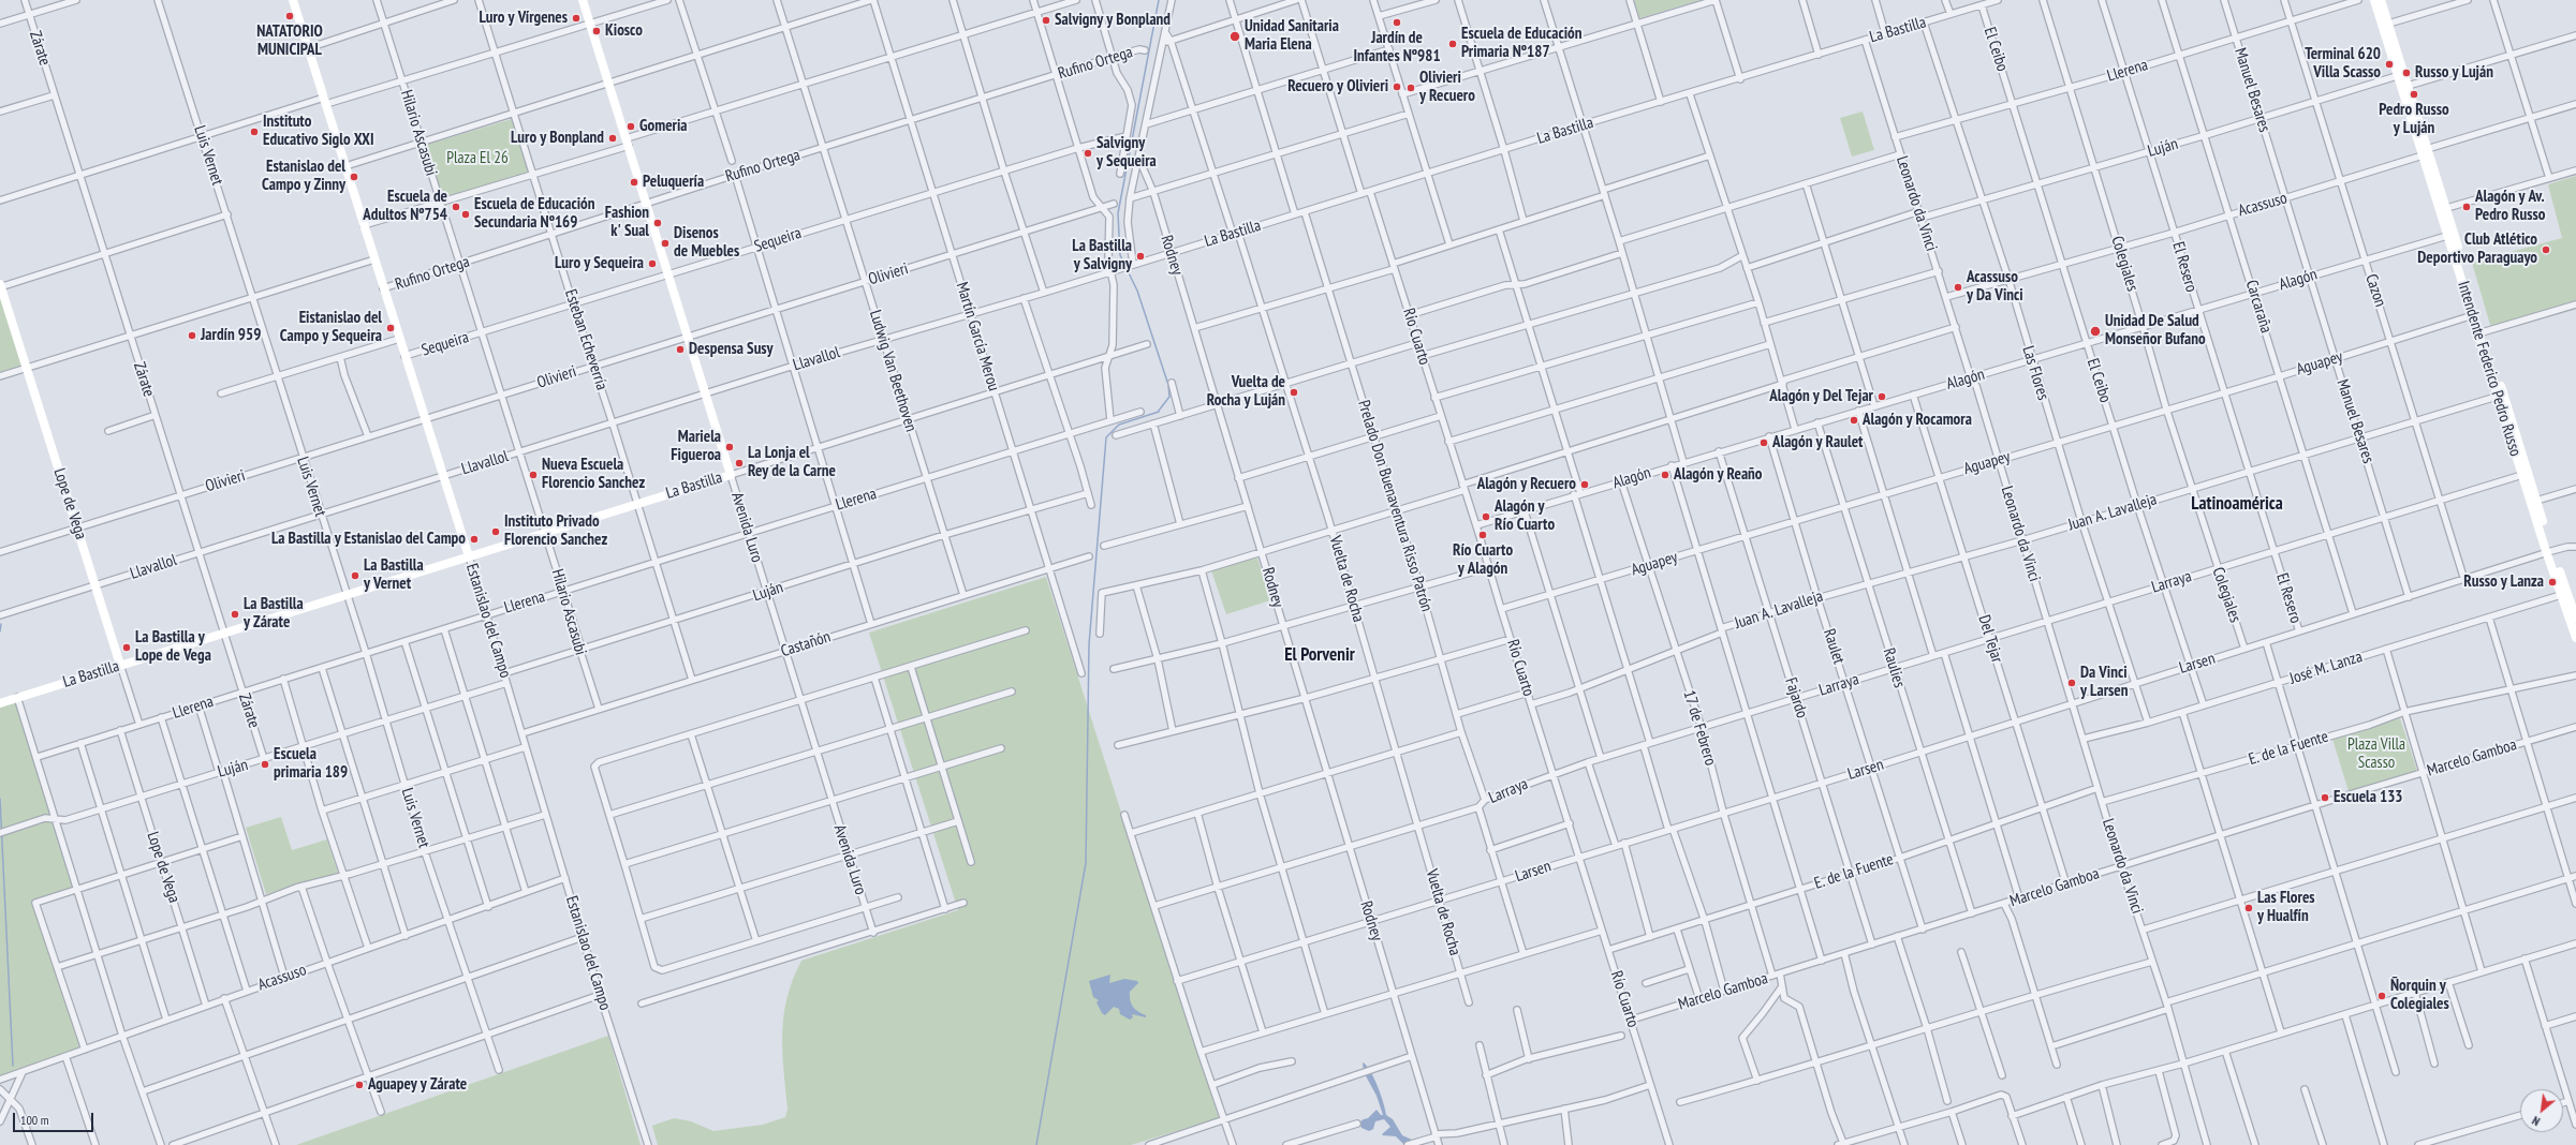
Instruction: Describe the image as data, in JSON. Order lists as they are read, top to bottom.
{
  "streets": {
    "street": [
      "La Bastilla",
      "Zárate",
      "El Ceibo",
      "Rufino Ortega",
      "Llerena",
      "Manuel Besares",
      "Hilario Ascasubi",
      "Luján",
      "Luis Vernet",
      "Leonardo da Vinci",
      "Acassuso",
      "Sequeira",
      "Rodney",
      "Colegiales",
      "El Resero",
      "Olivieri",
      "Alagón",
      "Cazon",
      "Carcaraña",
      "Martín García Merou",
      "Río Cuarto",
      "Esteban Echeverría",
      "Llavallol",
      "Aguapey",
      "Intendente Federico Pedro Russo",
      "Ludwig Van Beethoven",
      "Las Flores",
      "Lope de Vega",
      "Prelado Don Buenaventura Risso Patrón",
      "Juan A. Lavalleja",
      "Avenida Luro",
      "Vuelta de Rocha",
      "Larraya",
      "Estanislao del Campo",
      "Del Tejar",
      "Castañón",
      "Raulet",
      "Larsen",
      "Raulies",
      "José M. Lanza",
      "Fajardo",
      "17 de Febrero",
      "E. de la Fuente",
      "Marcelo Gamboa"
    ]
  },
  "crossings": [
    ["La Bastilla", "Zárate"],
    ["La Bastilla", "El Ceibo"],
    ["La Bastilla", "Hilario Ascasubi"],
    ["La Bastilla", "Luis Vernet"],
    ["La Bastilla", "Leonardo da Vinci"],
    ["La Bastilla", "Rodney"],
    ["La Bastilla", "Martín García Merou"],
    ["La Bastilla", "Río Cuarto"],
    ["La Bastilla", "Esteban Echeverría"],
    ["La Bastilla", "Ludwig Van Beethoven"],
    ["La Bastilla", "Las Flores"],
    ["La Bastilla", "Lope de Vega"],
    ["La Bastilla", "Prelado Don Buenaventura Risso Patrón"],
    ["La Bastilla", "Avenida Luro"],
    ["La Bastilla", "Vuelta de Rocha"],
    ["La Bastilla", "Estanislao del Campo"],
    ["Zárate", "Llerena"],
    ["Zárate", "Luján"],
    ["Zárate", "Olivieri"],
    ["Zárate", "Llavallol"],
    ["El Ceibo", "Llerena"],
    ["El Ceibo", "Luján"],
    ["El Ceibo", "Acassuso"],
    ["El Ceibo", "Alagón"],
    ["El Ceibo", "Aguapey"],
    ["El Ceibo", "Juan A. Lavalleja"],
    ["El Ceibo", "Larraya"],
    ["El Ceibo", "Larsen"],
    ["El Ceibo", "José M. Lanza"],
    ["Rufino Ortega", "Hilario Ascasubi"],
    ["Rufino Ortega", "Martín García Merou"],
    ["Rufino Ortega", "Esteban Echeverría"],
    ["Rufino Ortega", "Ludwig Van Beethoven"],
    ["Rufino Ortega", "Avenida Luro"],
    ["Rufino Ortega", "Estanislao del Campo"],
    ["Llerena", "Manuel Besares"],
    ["Llerena", "Hilario Ascasubi"],
    ["Llerena", "Luis Vernet"],
    ["Llerena", "Leonardo da Vinci"],
    ["Llerena", "Colegiales"],
    ["Llerena", "El Resero"],
    ["Llerena", "Cazon"],
    ["Llerena", "Carcaraña"],
    ["Llerena", "Martín García Merou"],
    ["Llerena", "Esteban Echeverría"],
    ["Llerena", "Ludwig Van Beethoven"],
    ["Llerena", "Las Flores"],
    ["Llerena", "Lope de Vega"],
    ["Llerena", "Avenida Luro"],
    ["Llerena", "Estanislao del Campo"],
    ["Manuel Besares", "Luján"],
    ["Manuel Besares", "Acassuso"],
    ["Manuel Besares", "Alagón"],
    ["Manuel Besares", "Aguapey"],
    ["Manuel Besares", "Juan A. Lavalleja"],
    ["Manuel Besares", "Larraya"],
    ["Manuel Besares", "Larsen"],
    ["Hilario Ascasubi", "Luján"],
    ["Hilario Ascasubi", "Sequeira"],
    ["Hilario Ascasubi", "Olivieri"],
    ["Hilario Ascasubi", "Llavallol"],
    ["Hilario Ascasubi", "Castañón"],
    ["Luján", "Luis Vernet"],
    ["Luján", "Leonardo da Vinci"],
    ["Luján", "Colegiales"],
    ["Luján", "El Resero"],
    ["Luján", "Cazon"],
    ["Luján", "Carcaraña"],
    ["Luján", "Martín García Merou"],
    ["Luján", "Esteban Echeverría"],
    ["Luján", "Intendente Federico Pedro Russo"],
    ["Luján", "Ludwig Van Beethoven"],
    ["Luján", "Las Flores"],
    ["Luján", "Lope de Vega"],
    ["Luján", "Avenida Luro"],
    ["Luján", "Estanislao del Campo"],
    ["Luis Vernet", "Acassuso"],
    ["Luis Vernet", "Sequeira"],
    ["Luis Vernet", "Olivieri"],
    ["Luis Vernet", "Llavallol"],
    ["Leonardo da Vinci", "Acassuso"],
    ["Leonardo da Vinci", "Alagón"],
    ["Leonardo da Vinci", "Aguapey"],
    ["Leonardo da Vinci", "Juan A. Lavalleja"],
    ["Leonardo da Vinci", "Larraya"],
    ["Leonardo da Vinci", "Larsen"],
    ["Leonardo da Vinci", "José M. Lanza"],
    ["Leonardo da Vinci", "E. de la Fuente"],
    ["Leonardo da Vinci", "Marcelo Gamboa"],
    ["Acassuso", "Colegiales"],
    ["Acassuso", "El Resero"],
    ["Acassuso", "Cazon"],
    ["Acassuso", "Carcaraña"],
    ["Acassuso", "Intendente Federico Pedro Russo"],
    ["Acassuso", "Las Flores"],
    ["Acassuso", "Lope de Vega"],
    ["Acassuso", "Estanislao del Campo"],
    ["Sequeira", "Martín García Merou"],
    ["Sequeira", "Esteban Echeverría"],
    ["Sequeira", "Ludwig Van Beethoven"],
    ["Sequeira", "Avenida Luro"],
    ["Sequeira", "Estanislao del Campo"],
    ["Rodney", "Larraya"],
    ["Rodney", "Larsen"],
    ["Colegiales", "Alagón"],
    ["Colegiales", "Aguapey"],
    ["Colegiales", "Juan A. Lavalleja"],
    ["Colegiales", "Larraya"],
    ["Colegiales", "Larsen"],
    ["El Resero", "Alagón"],
    ["El Resero", "Aguapey"],
    ["El Resero", "Juan A. Lavalleja"],
    ["El Resero", "Larraya"],
    ["El Resero", "Larsen"],
    ["Olivieri", "Martín García Merou"],
    ["Olivieri", "Esteban Echeverría"],
    ["Olivieri", "Ludwig Van Beethoven"],
    ["Olivieri", "Lope de Vega"],
    ["Olivieri", "Avenida Luro"],
    ["Olivieri", "Estanislao del Campo"],
    ["Alagón", "Cazon"],
    ["Alagón", "Carcaraña"],
    ["Alagón", "Río Cuarto"],
    ["Alagón", "Intendente Federico Pedro Russo"],
    ["Alagón", "Las Flores"],
    ["Alagón", "Del Tejar"],
    ["Alagón", "Raulet"],
    ["Alagón", "Raulies"],
    ["Alagón", "Fajardo"],
    ["Alagón", "17 de Febrero"],
    ["Cazon", "Aguapey"],
    ["Cazon", "Juan A. Lavalleja"],
    ["Cazon", "Larraya"],
    ["Cazon", "Larsen"],
    ["Carcaraña", "Aguapey"],
    ["Carcaraña", "Juan A. Lavalleja"],
    ["Carcaraña", "Larraya"],
    ["Carcaraña", "Larsen"],
    ["Martín García Merou", "Llavallol"],
    ["Martín García Merou", "Castañón"],
    ["Río Cuarto", "Aguapey"],
    ["Río Cuarto", "Juan A. Lavalleja"],
    ["Río Cuarto", "Larraya"],
    ["Río Cuarto", "Larsen"],
    ["Río Cuarto", "E. de la Fuente"],
    ["Río Cuarto", "Marcelo Gamboa"],
    ["Esteban Echeverría", "Llavallol"],
    ["Esteban Echeverría", "Castañón"],
    ["Llavallol", "Ludwig Van Beethoven"],
    ["Llavallol", "Lope de Vega"],
    ["Llavallol", "Avenida Luro"],
    ["Llavallol", "Estanislao del Campo"],
    ["Aguapey", "Intendente Federico Pedro Russo"],
    ["Aguapey", "Las Flores"],
    ["Aguapey", "Del Tejar"],
    ["Aguapey", "Raulet"],
    ["Aguapey", "Raulies"],
    ["Aguapey", "Fajardo"],
    ["Aguapey", "17 de Febrero"],
    ["Intendente Federico Pedro Russo", "Juan A. Lavalleja"],
    ["Intendente Federico Pedro Russo", "Larraya"],
    ["Intendente Federico Pedro Russo", "Larsen"],
    ["Intendente Federico Pedro Russo", "José M. Lanza"],
    ["Ludwig Van Beethoven", "Castañón"],
    ["Las Flores", "Juan A. Lavalleja"],
    ["Las Flores", "Larraya"],
    ["Las Flores", "Larsen"],
    ["Las Flores", "José M. Lanza"],
    ["Prelado Don Buenaventura Risso Patrón", "Larraya"],
    ["Juan A. Lavalleja", "Del Tejar"],
    ["Juan A. Lavalleja", "Raulet"],
    ["Juan A. Lavalleja", "Raulies"],
    ["Juan A. Lavalleja", "Fajardo"],
    ["Juan A. Lavalleja", "17 de Febrero"],
    ["Avenida Luro", "Castañón"],
    ["Vuelta de Rocha", "Larraya"],
    ["Vuelta de Rocha", "Larsen"],
    ["Larraya", "Del Tejar"],
    ["Larraya", "Raulet"],
    ["Larraya", "Raulies"],
    ["Larraya", "Fajardo"],
    ["Larraya", "17 de Febrero"],
    ["Estanislao del Campo", "Castañón"],
    ["Del Tejar", "Larsen"],
    ["Del Tejar", "E. de la Fuente"],
    ["Del Tejar", "Marcelo Gamboa"],
    ["Raulet", "Larsen"],
    ["Raulet", "E. de la Fuente"],
    ["Raulet", "Marcelo Gamboa"],
    ["Larsen", "Raulies"],
    ["Larsen", "Fajardo"],
    ["Larsen", "17 de Febrero"],
    ["Raulies", "E. de la Fuente"],
    ["Raulies", "Marcelo Gamboa"],
    ["Fajardo", "E. de la Fuente"],
    ["Fajardo", "Marcelo Gamboa"],
    ["17 de Febrero", "E. de la Fuente"],
    ["17 de Febrero", "Marcelo Gamboa"]
  ],
  "districts": ["Latinoamérica", "El Porvenir"],
  "parks": ["Plaza El 26", "Plaza Villa Scasso"],
  "places": [
    "NATATORIO MUNICIPAL",
    "Luro y Vírgenes",
    "Salvigny y Bonpland",
    "Jardín de Infantes Nº981",
    "Kiosco",
    "Unidad Sanitaria Maria Elena",
    "Escuela de Educación Primaria Nº187",
    "Terminal 620 Villa Scasso",
    "Russo y Luján",
    "Recuero y Olivieri",
    "Olivieri y Recuero",
    "Pedro Russo y Luján",
    "Gomeria",
    "Instituto Educativo Siglo XXI",
    "Luro y Bonpland",
    "Salvigny y Sequeira",
    "Estanislao del Campo y Zinny",
    "Peluquería",
    "Escuela de Adultos Nº754",
    "Alagón y Av. Pedro Russo",
    "Escuela de Educación Secundaria Nº169",
    "Fashion k' Sual",
    "Disenos de Muebles",
    "Club Atlético Deportivo Paraguayo",
    "La Bastilla y Salvigny",
    "Luro y Sequeira",
    "Acassuso y Da Vinci",
    "Eistanislao del Campo y Sequeira",
    "Unidad De Salud Monseñor Bufano",
    "Jardín 959",
    "Despensa Susy",
    "Vuelta de Rocha y Luján",
    "Alagón y Del Tejar",
    "Alagón y Rocamora",
    "Alagón y Raulet",
    "Mariela Figueroa",
    "La Lonja el Rey de la Carne",
    "Nueva Escuela Florencio Sanchez",
    "Alagón y Reaño",
    "Alagón y Recuero",
    "Alagón y Río Cuarto",
    "Instituto Privado Florencio Sanchez",
    "Río Cuarto y Alagón",
    "La Bastilla y Estanislao del Campo",
    "La Bastilla y Vernet",
    "Russo y Lanza",
    "La Bastilla y Zárate",
    "La Bastilla y Lope de Vega",
    "Da Vinci y Larsen",
    "Escuela primaria 189",
    "Escuela 133",
    "Las Flores y Hualfín",
    "Ñorquin y Colegiales",
    "Aguapey y Zárate"
  ],
  "scale_bar": "100 m",
  "north": "bottom left"
}
